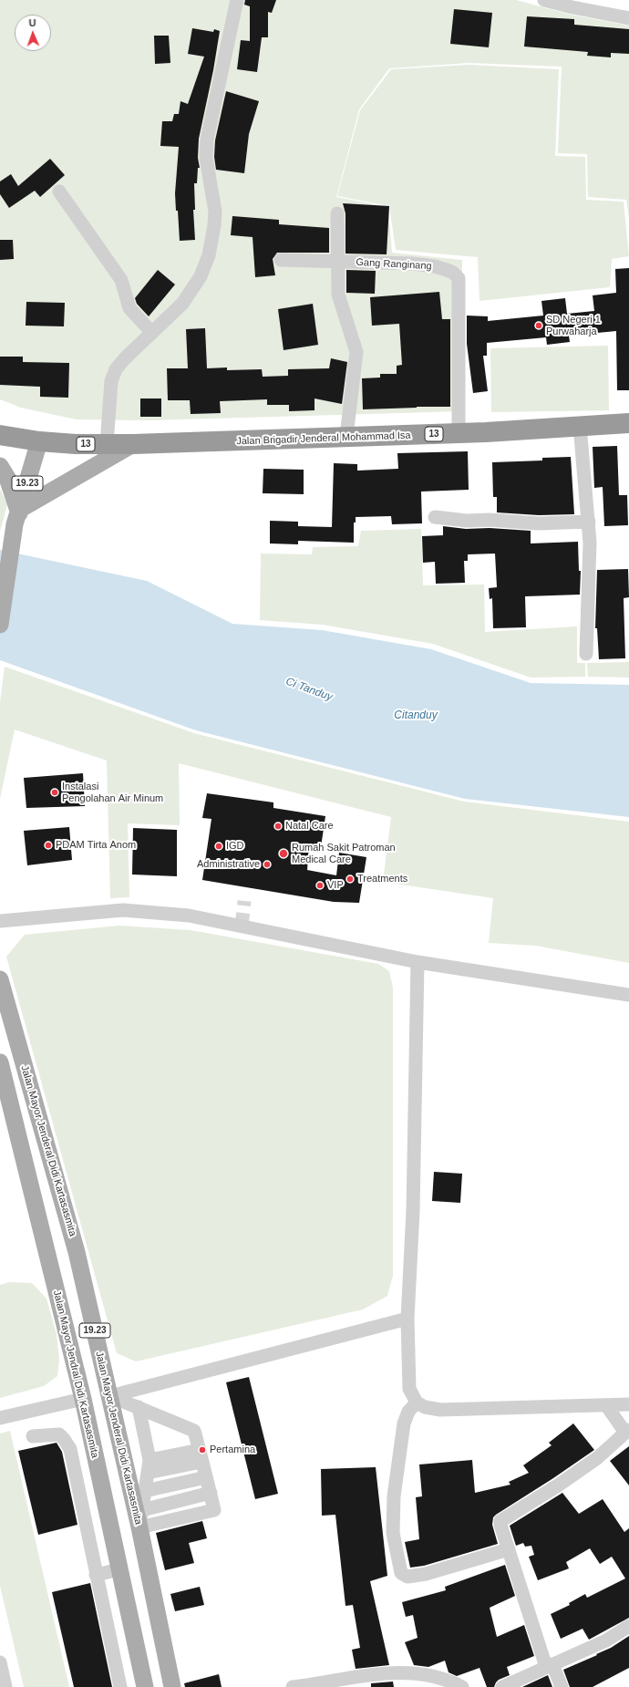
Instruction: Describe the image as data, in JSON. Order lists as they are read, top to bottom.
{
  "streets": {
    "highway": ["13", "Jalan Brigadir Jenderal Mohammad Isa"],
    "main road": ["19.23", "Jalan Mayor Jenderal Didi Kartasasmita", "Jalan Mayor Jendral Didi Kartasasmita"],
    "street": ["Gang Ranginang"]
  },
  "crossings": [
    ["Gang Ranginang", "Jalan Brigadir Jenderal Mohammad Isa"],
    ["13", "Jalan Brigadir Jenderal Mohammad Isa"],
    ["13", "19.23"],
    ["Jalan Brigadir Jenderal Mohammad Isa", "19.23"]
  ],
  "water": ["Ci Tanduy", "Citanduy"],
  "places": [
    "SD Negeri 1 Purwaharja",
    "Instalasi Pengolahan Air Minum",
    "Natal Care",
    "PDAM Tirta Anom",
    "IGD",
    "Rumah Sakit Patroman Medical Care",
    "Administrative",
    "Treatments",
    "VIP",
    "Pertamina"
  ],
  "north": "top"
}
